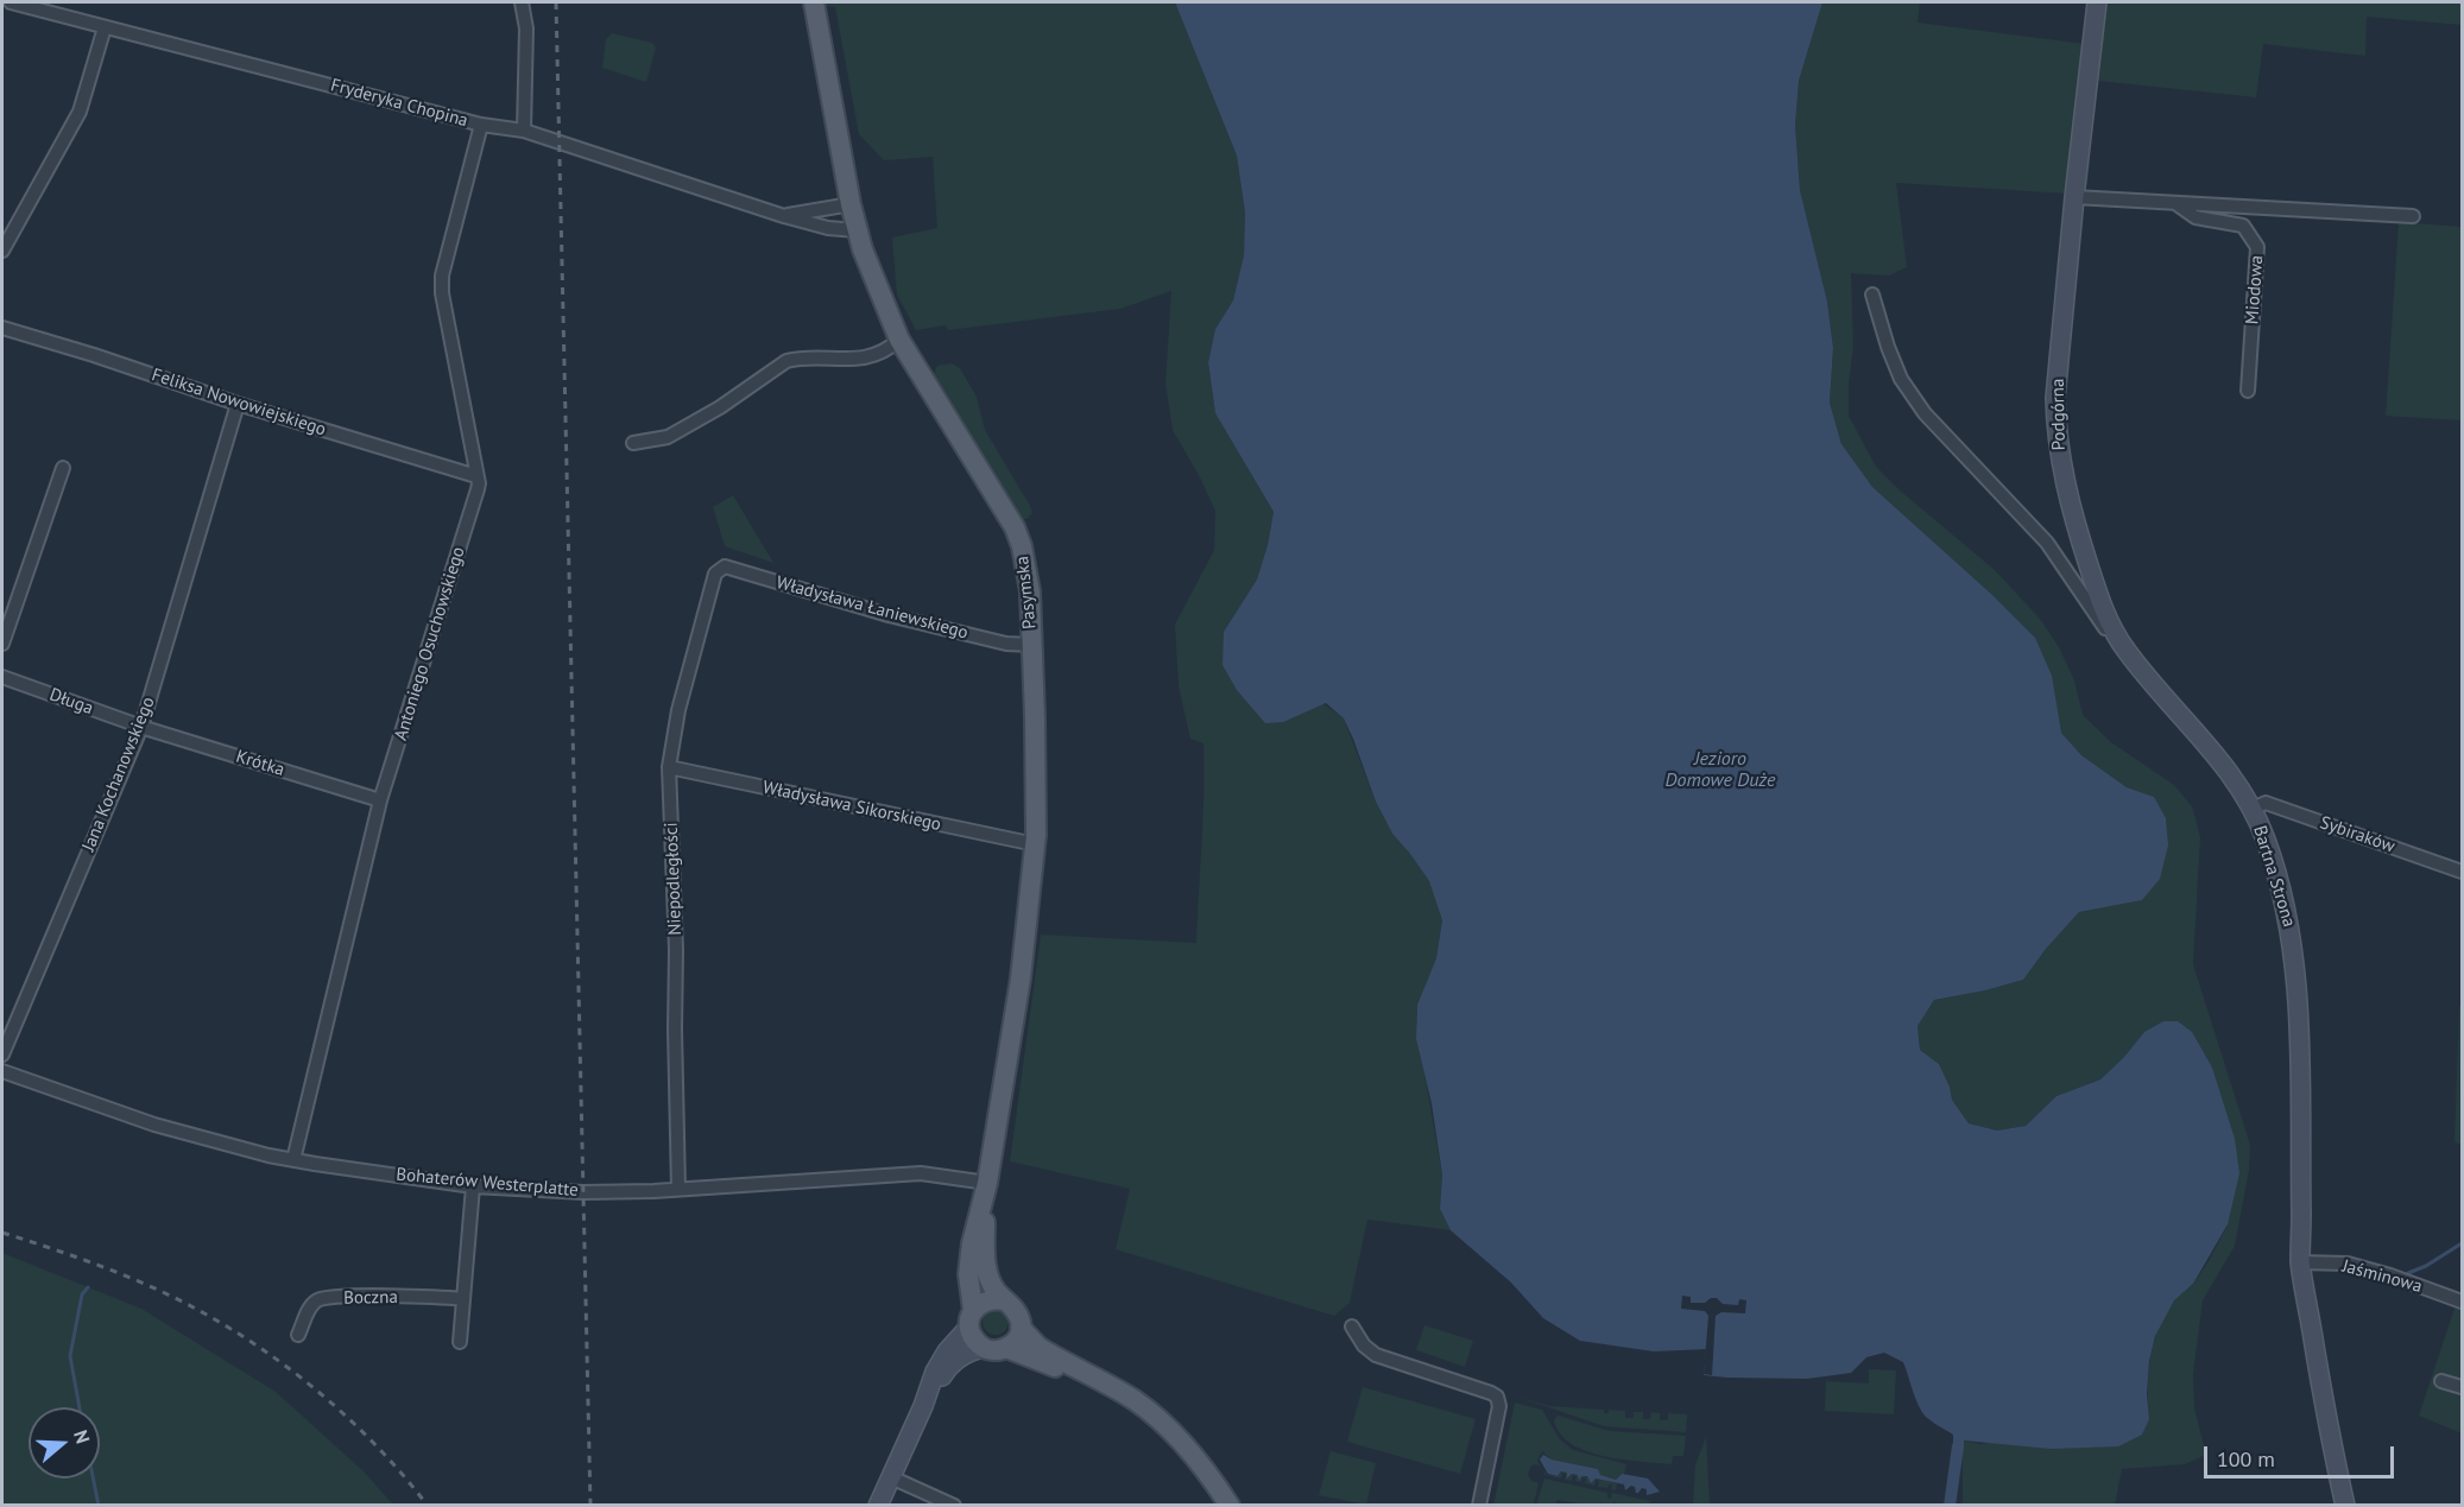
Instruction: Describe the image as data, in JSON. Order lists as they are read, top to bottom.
{
  "streets": {
    "main road": ["Pasymska"],
    "street": [
      "Fryderyka Chopina",
      "Miodowa",
      "Feliksa Nowowiejskiego",
      "Podgórna",
      "Władysława Łaniewskiego",
      "Antoniego Osuchowskiego",
      "Długa",
      "Krótka",
      "Jana Kochanowskiego",
      "Władysława Sikorskiego",
      "Sybiraków",
      "Bartna Strona",
      "Niepodległości",
      "Bohaterów Westerplatte",
      "Jaśminowa",
      "Boczna"
    ]
  },
  "crossings": [
    ["Fryderyka Chopina", "Pasymska"],
    ["Fryderyka Chopina", "Antoniego Osuchowskiego"],
    ["Feliksa Nowowiejskiego", "Antoniego Osuchowskiego"],
    ["Feliksa Nowowiejskiego", "Jana Kochanowskiego"],
    ["Podgórna", "Bartna Strona"],
    ["Pasymska", "Władysława Łaniewskiego"],
    ["Pasymska", "Władysława Sikorskiego"],
    ["Pasymska", "Bohaterów Westerplatte"],
    ["Władysława Łaniewskiego", "Niepodległości"],
    ["Antoniego Osuchowskiego", "Krótka"],
    ["Antoniego Osuchowskiego", "Bohaterów Westerplatte"],
    ["Długa", "Krótka"],
    ["Długa", "Jana Kochanowskiego"],
    ["Krótka", "Jana Kochanowskiego"],
    ["Władysława Sikorskiego", "Niepodległości"],
    ["Sybiraków", "Bartna Strona"],
    ["Bartna Strona", "Jaśminowa"],
    ["Niepodległości", "Bohaterów Westerplatte"]
  ],
  "water": ["Jezioro Domowe Duże"],
  "scale_bar": "100 m",
  "north": "right"
}
